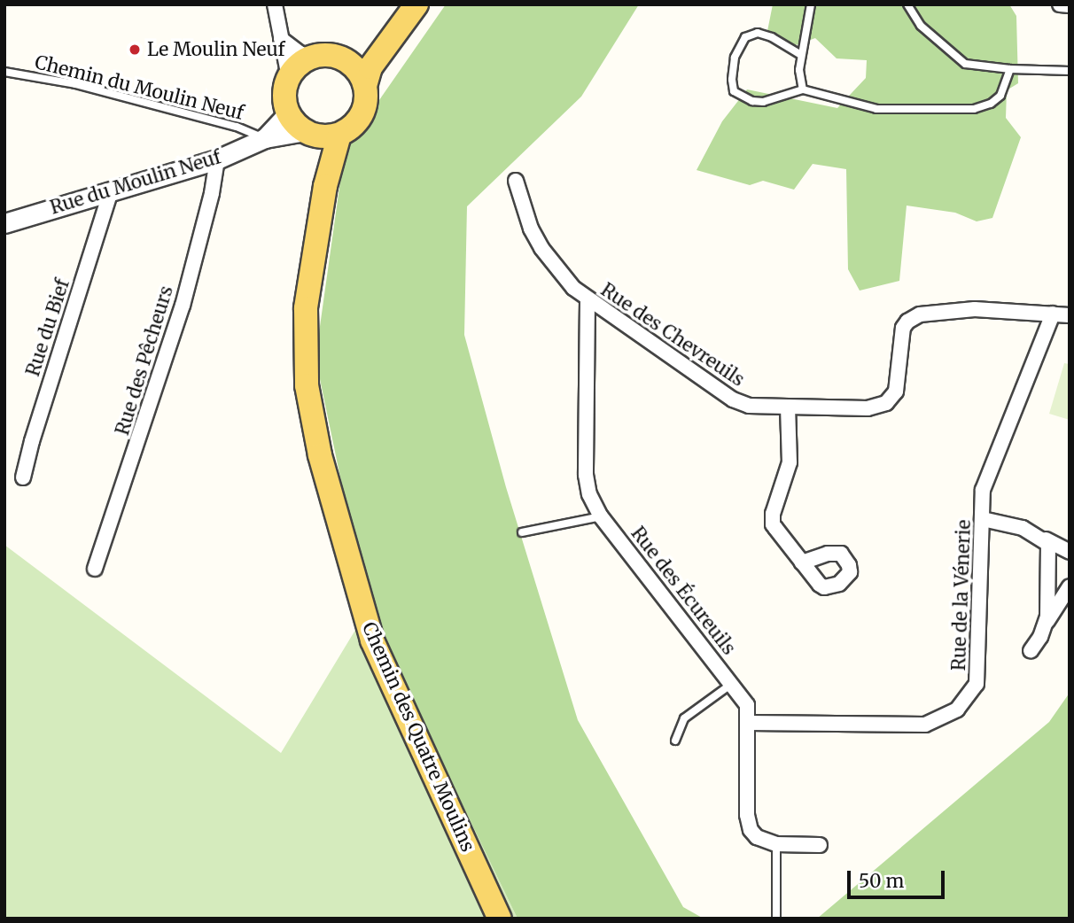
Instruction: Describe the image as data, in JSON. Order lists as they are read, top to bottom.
{
  "streets": {
    "main road": ["Chemin des Quatre Moulins"],
    "street": [
      "Rue du Moulin Neuf",
      "Rue du Bief",
      "Rue des Chevreuils",
      "Rue des Pêcheurs",
      "Rue des Écureuils",
      "Rue de la Vénerie"
    ],
    "lane": ["Chemin du Moulin Neuf"]
  },
  "crossings": [
    ["Chemin du Moulin Neuf", "Rue du Moulin Neuf"],
    ["Rue du Moulin Neuf", "Rue du Bief"],
    ["Rue du Moulin Neuf", "Rue des Pêcheurs"],
    ["Rue du Moulin Neuf", "Chemin des Quatre Moulins"],
    ["Rue des Chevreuils", "Rue des Écureuils"],
    ["Rue des Chevreuils", "Rue de la Vénerie"],
    ["Rue des Écureuils", "Rue de la Vénerie"]
  ],
  "places": ["Le Moulin Neuf"],
  "scale_bar": "50 m"
}
